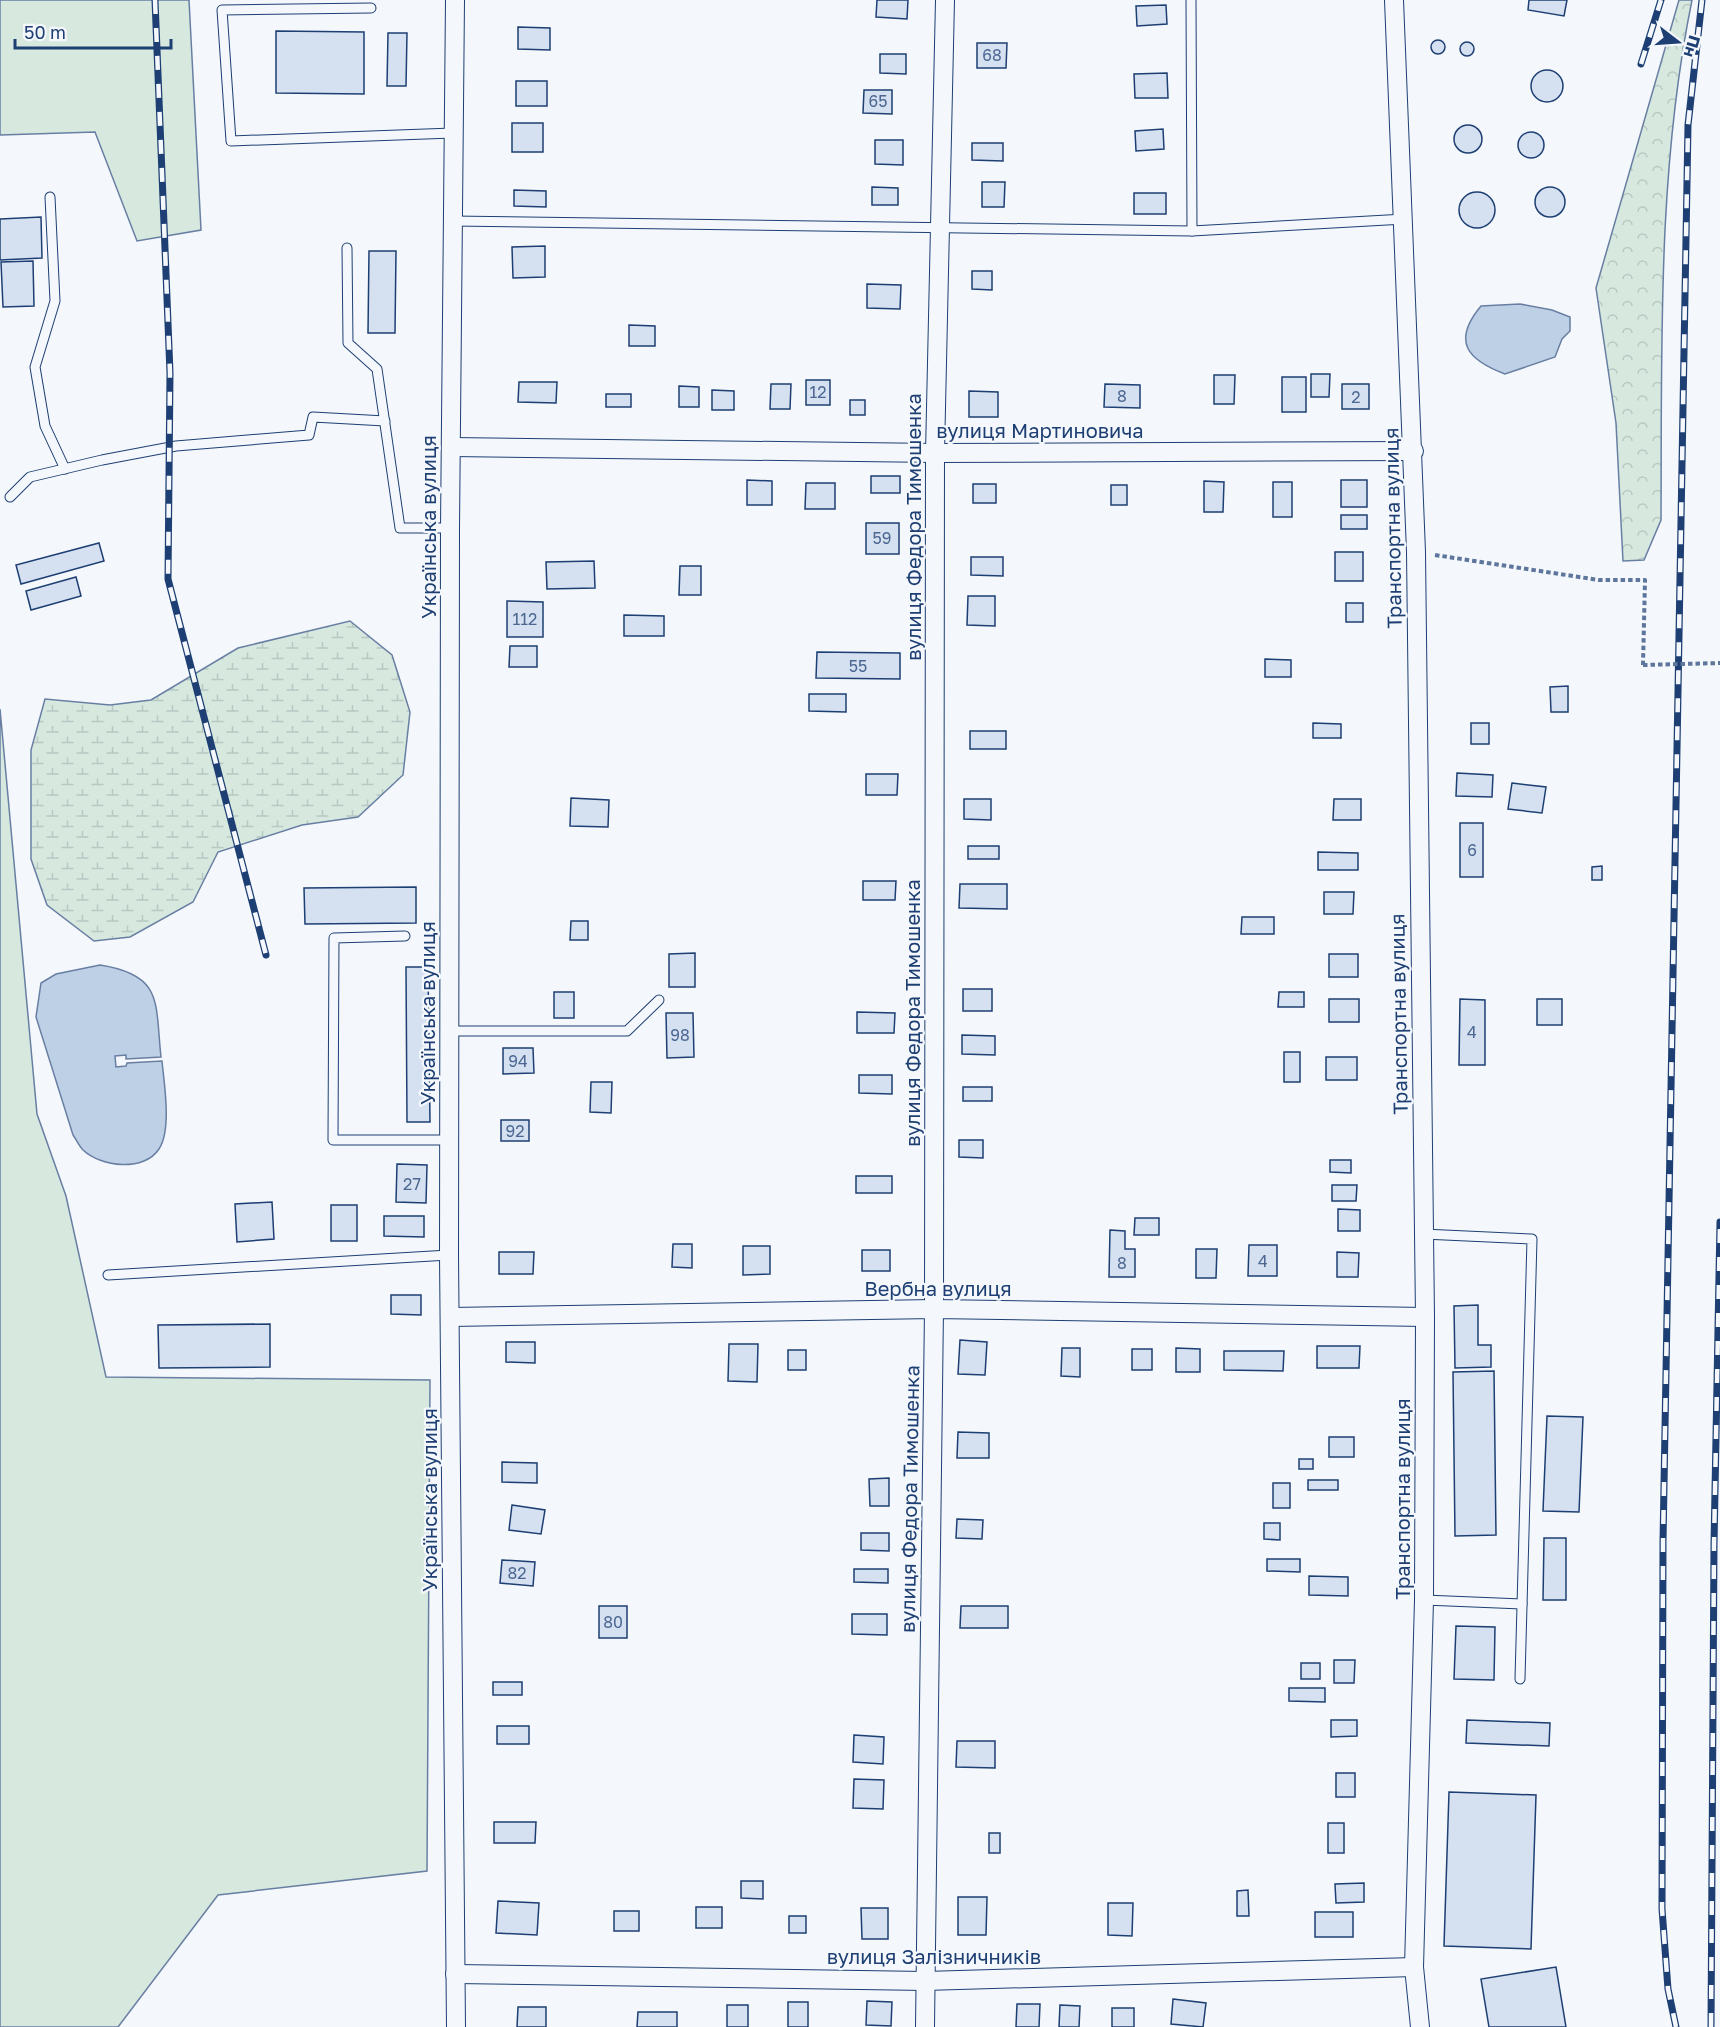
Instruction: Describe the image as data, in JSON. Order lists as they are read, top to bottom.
{
  "streets": {
    "street": [
      "вулиця Мартиновича",
      "Українська вулиця",
      "вулиця Федора Тимошенка",
      "Транспортна вулиця",
      "Вербна вулиця",
      "вулиця Залізничників"
    ]
  },
  "crossings": [
    ["вулиця Мартиновича", "Українська вулиця"],
    ["вулиця Мартиновича", "вулиця Федора Тимошенка"],
    ["вулиця Мартиновича", "Транспортна вулиця"],
    ["Українська вулиця", "Вербна вулиця"],
    ["Українська вулиця", "вулиця Залізничників"],
    ["вулиця Федора Тимошенка", "Вербна вулиця"],
    ["вулиця Федора Тимошенка", "вулиця Залізничників"],
    ["Транспортна вулиця", "Вербна вулиця"],
    ["Транспортна вулиця", "вулиця Залізничників"]
  ],
  "house_numbers": [
    "68",
    "65",
    "12",
    "8",
    "2",
    "59",
    "112",
    "55",
    "6",
    "4",
    "98",
    "94",
    "92",
    "27",
    "4",
    "8",
    "82",
    "80"
  ],
  "scale_bar": "50 m",
  "north": "right"
}
